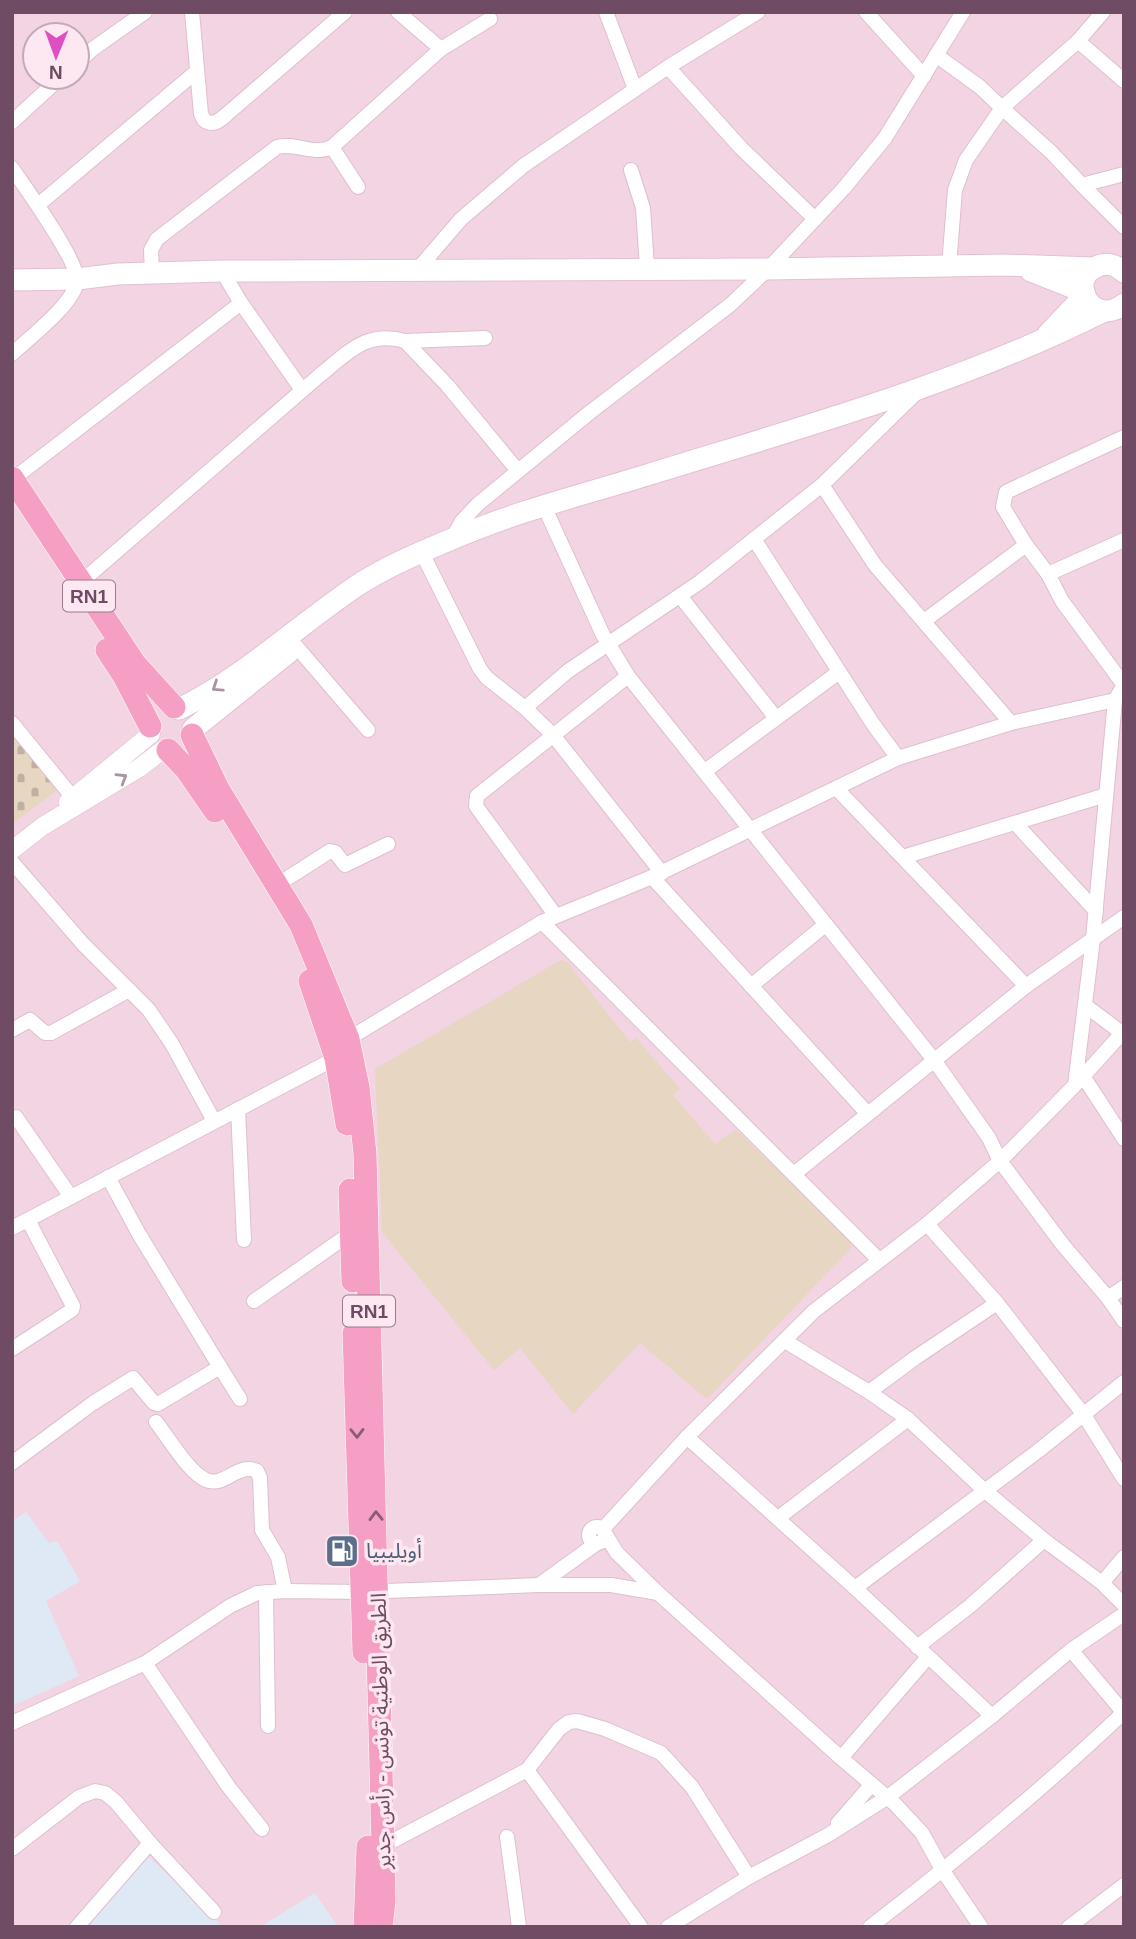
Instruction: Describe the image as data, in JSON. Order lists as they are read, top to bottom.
{
  "streets": {
    "main road": ["RN1", "الطريق الوطنية تونس - رأس جدير"]
  },
  "crossings": [
    ["RN1", "الطريق الوطنية تونس - رأس جدير"]
  ],
  "places": {
    "fuel station": ["أويليبيا"]
  },
  "north": "bottom"
}
